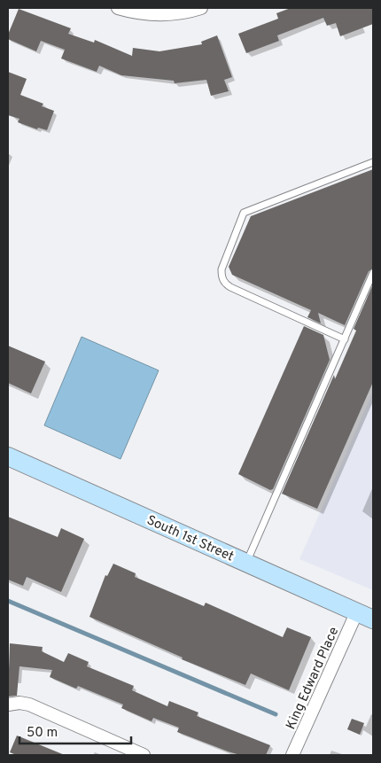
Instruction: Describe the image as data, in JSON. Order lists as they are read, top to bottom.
{
  "streets": {
    "main road": ["South 1st Street"],
    "street": ["King Edward Place"]
  },
  "crossings": [
    ["South 1st Street", "King Edward Place"]
  ],
  "scale_bar": "50 m"
}
